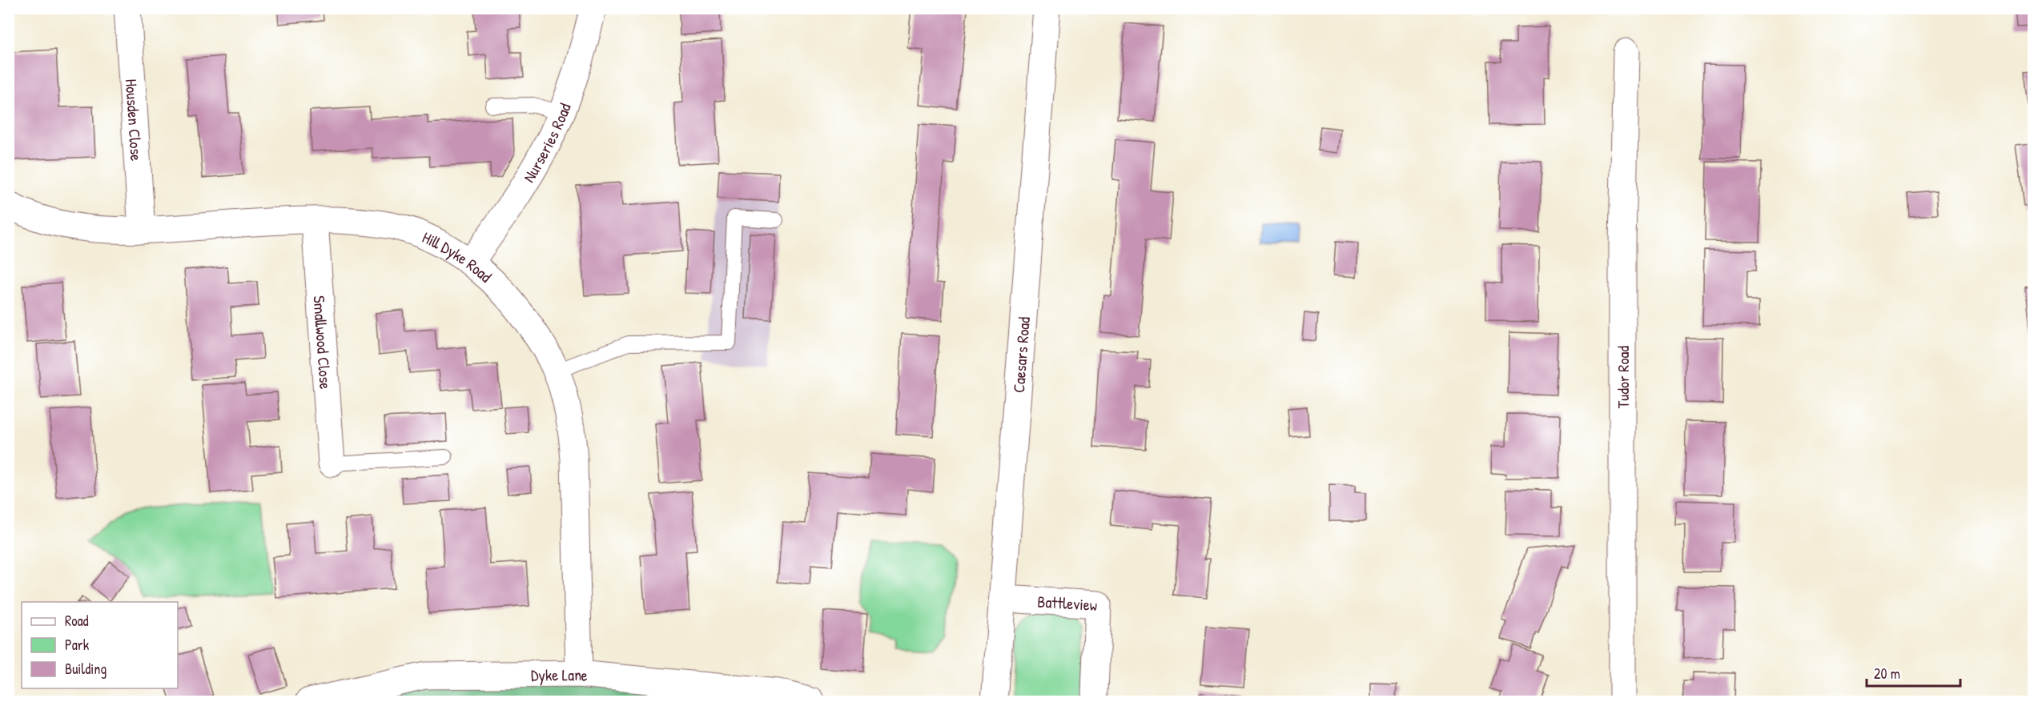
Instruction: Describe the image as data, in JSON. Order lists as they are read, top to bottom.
{
  "streets": {
    "street": [
      "Housden Close",
      "Nurseries Road",
      "Hill Dyke Road",
      "Smallwood Close",
      "Caesars Road",
      "Tudor Road",
      "Battleview",
      "Dyke Lane"
    ]
  },
  "crossings": [
    ["Housden Close", "Hill Dyke Road"],
    ["Nurseries Road", "Hill Dyke Road"],
    ["Hill Dyke Road", "Smallwood Close"],
    ["Hill Dyke Road", "Dyke Lane"],
    ["Caesars Road", "Battleview"]
  ],
  "legend": ["Road", "Park", "Building"],
  "scale_bar": "20 m"
}
